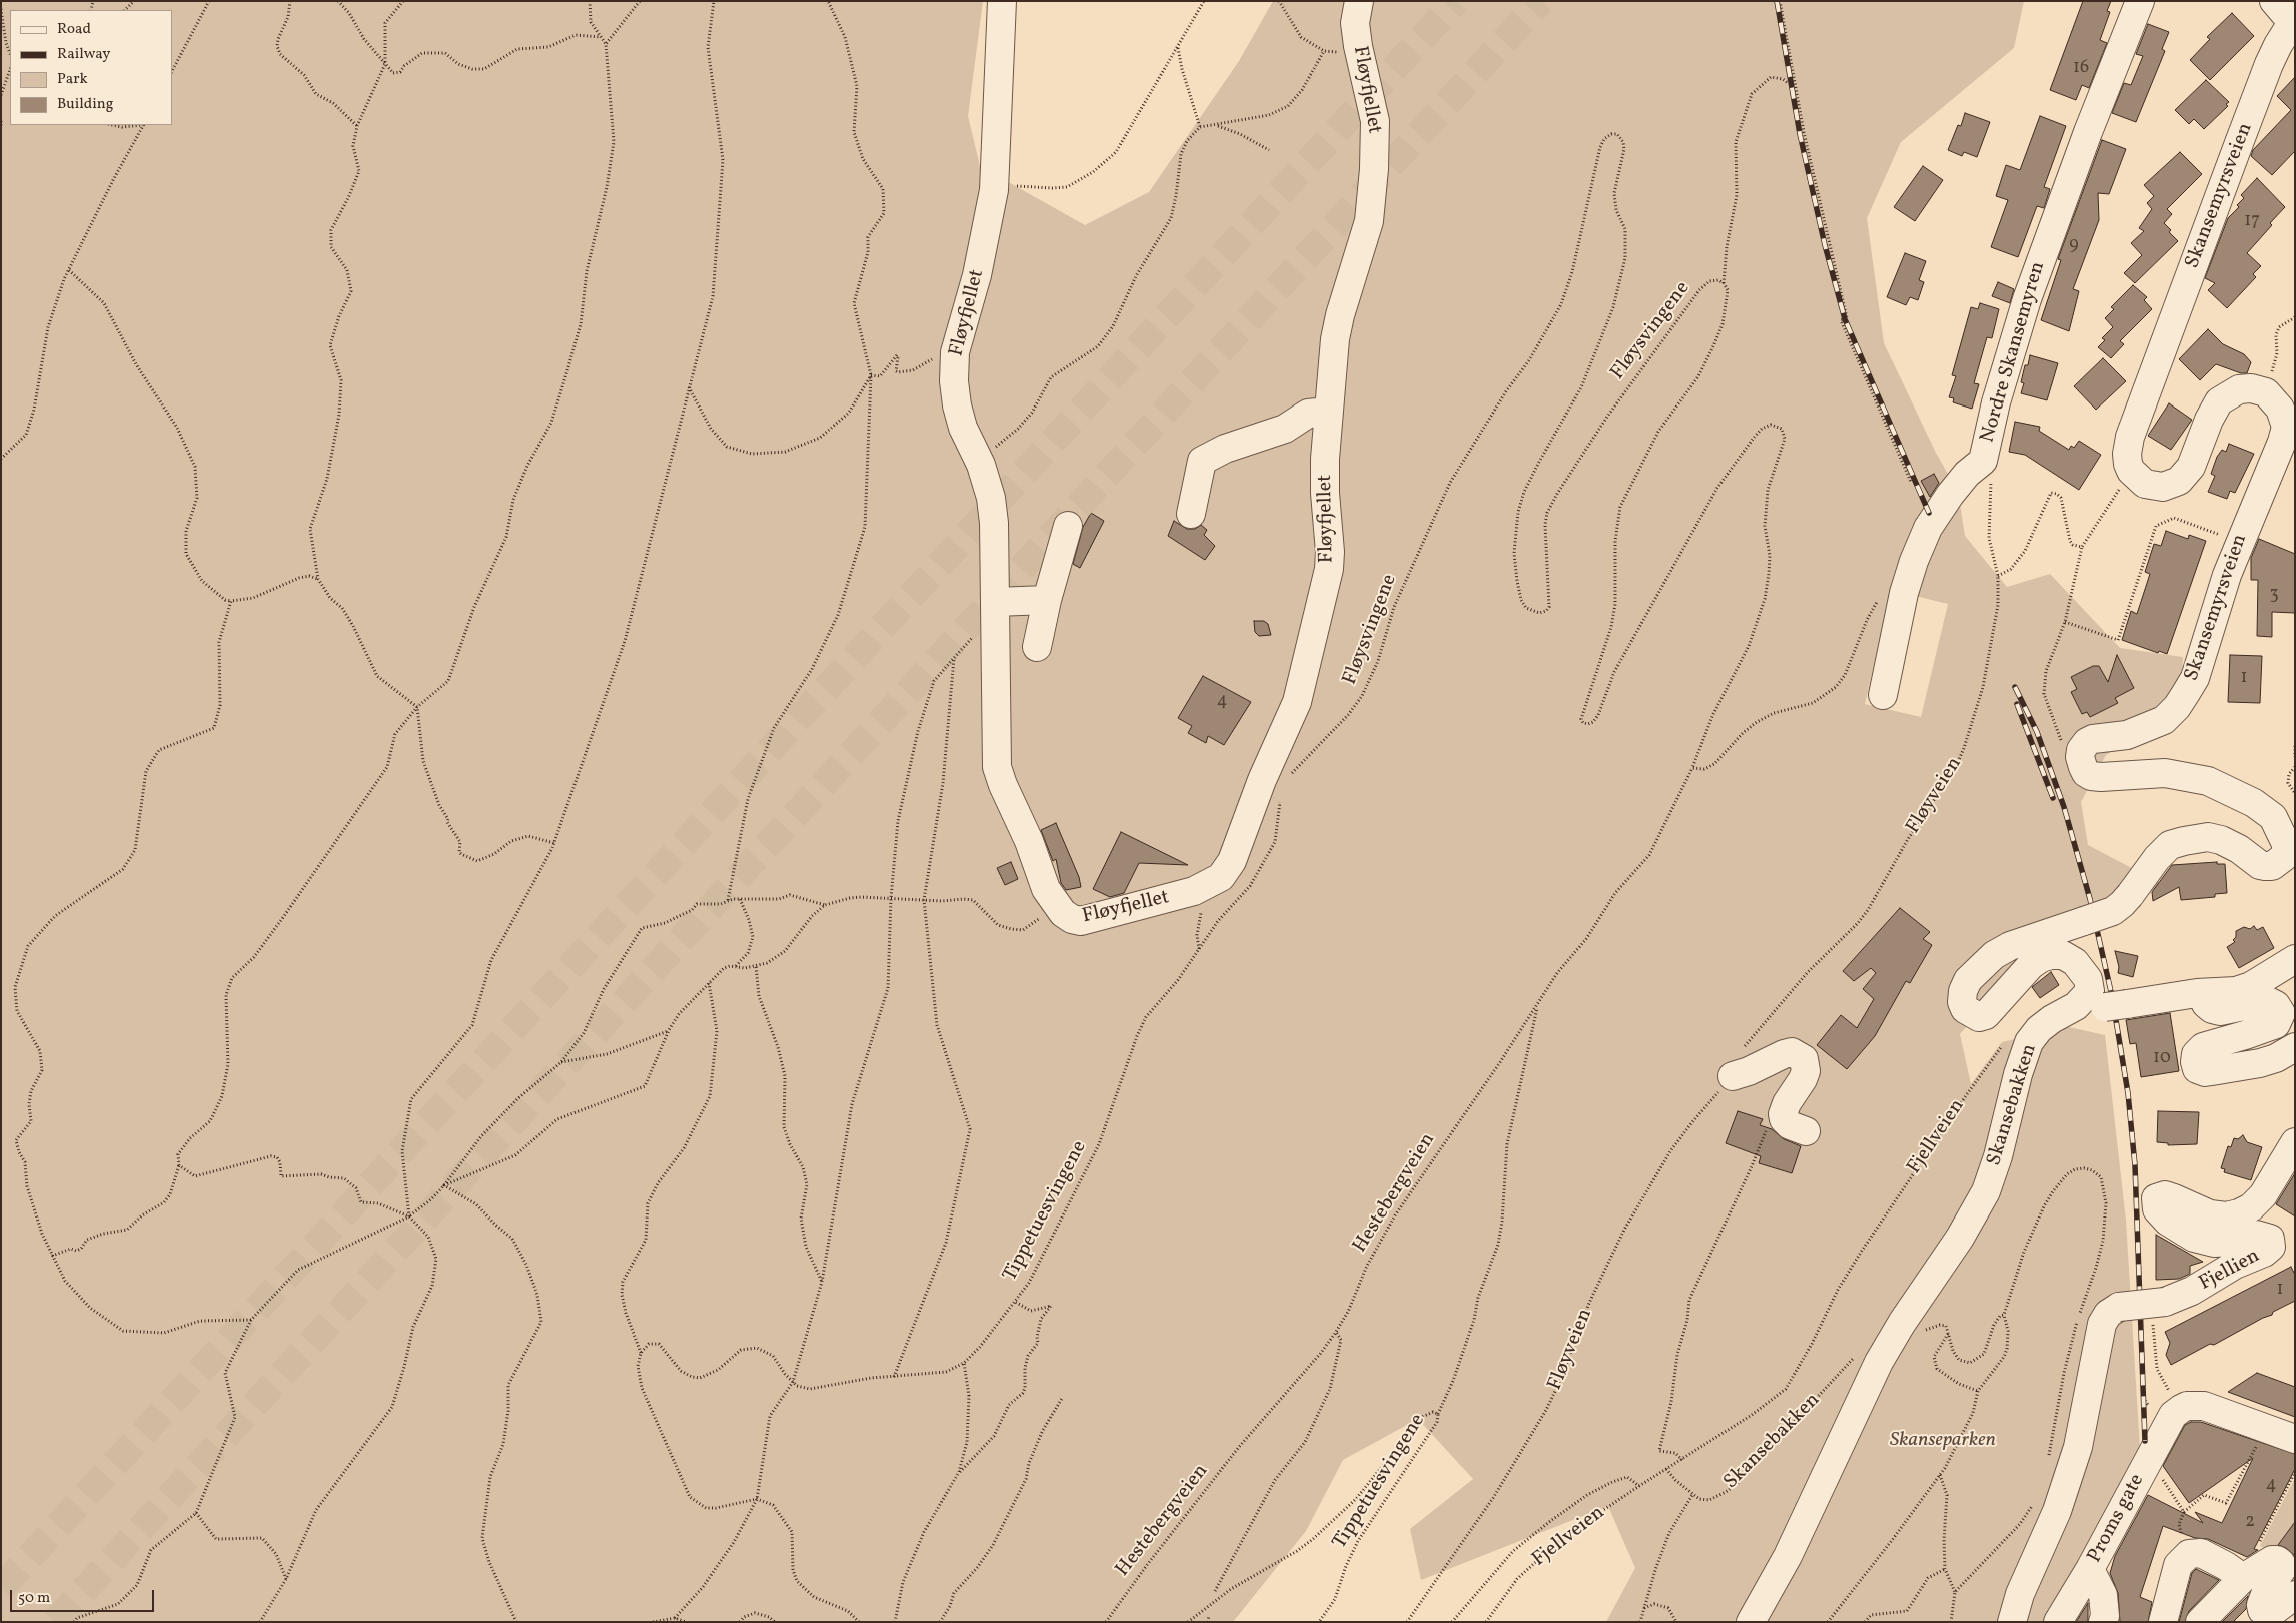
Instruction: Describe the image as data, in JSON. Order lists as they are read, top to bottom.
{
  "streets": {
    "street": [
      "Fløyfjellet",
      "Skansemyrsveien",
      "Nordre Skansemyren",
      "Skansebakken",
      "Fjellien",
      "Proms gate"
    ],
    "path": [
      "Fløysvingene",
      "Fløyveien",
      "Fjellveien",
      "Hestebergveien",
      "Tippetuesvingene"
    ]
  },
  "crossings": [
    ["Skansemyrsveien", "Skansebakken"],
    ["Fløysvingene", "Hestebergveien"],
    ["Nordre Skansemyren", "Fløyveien"]
  ],
  "parks": ["Skanseparken"],
  "house_numbers": [
    "16",
    "17",
    "9",
    "3",
    "1",
    "4",
    "10",
    "1",
    "4",
    "2"
  ],
  "legend": [
    "Road",
    "Railway",
    "Park",
    "Building"
  ],
  "scale_bar": "50 m"
}
